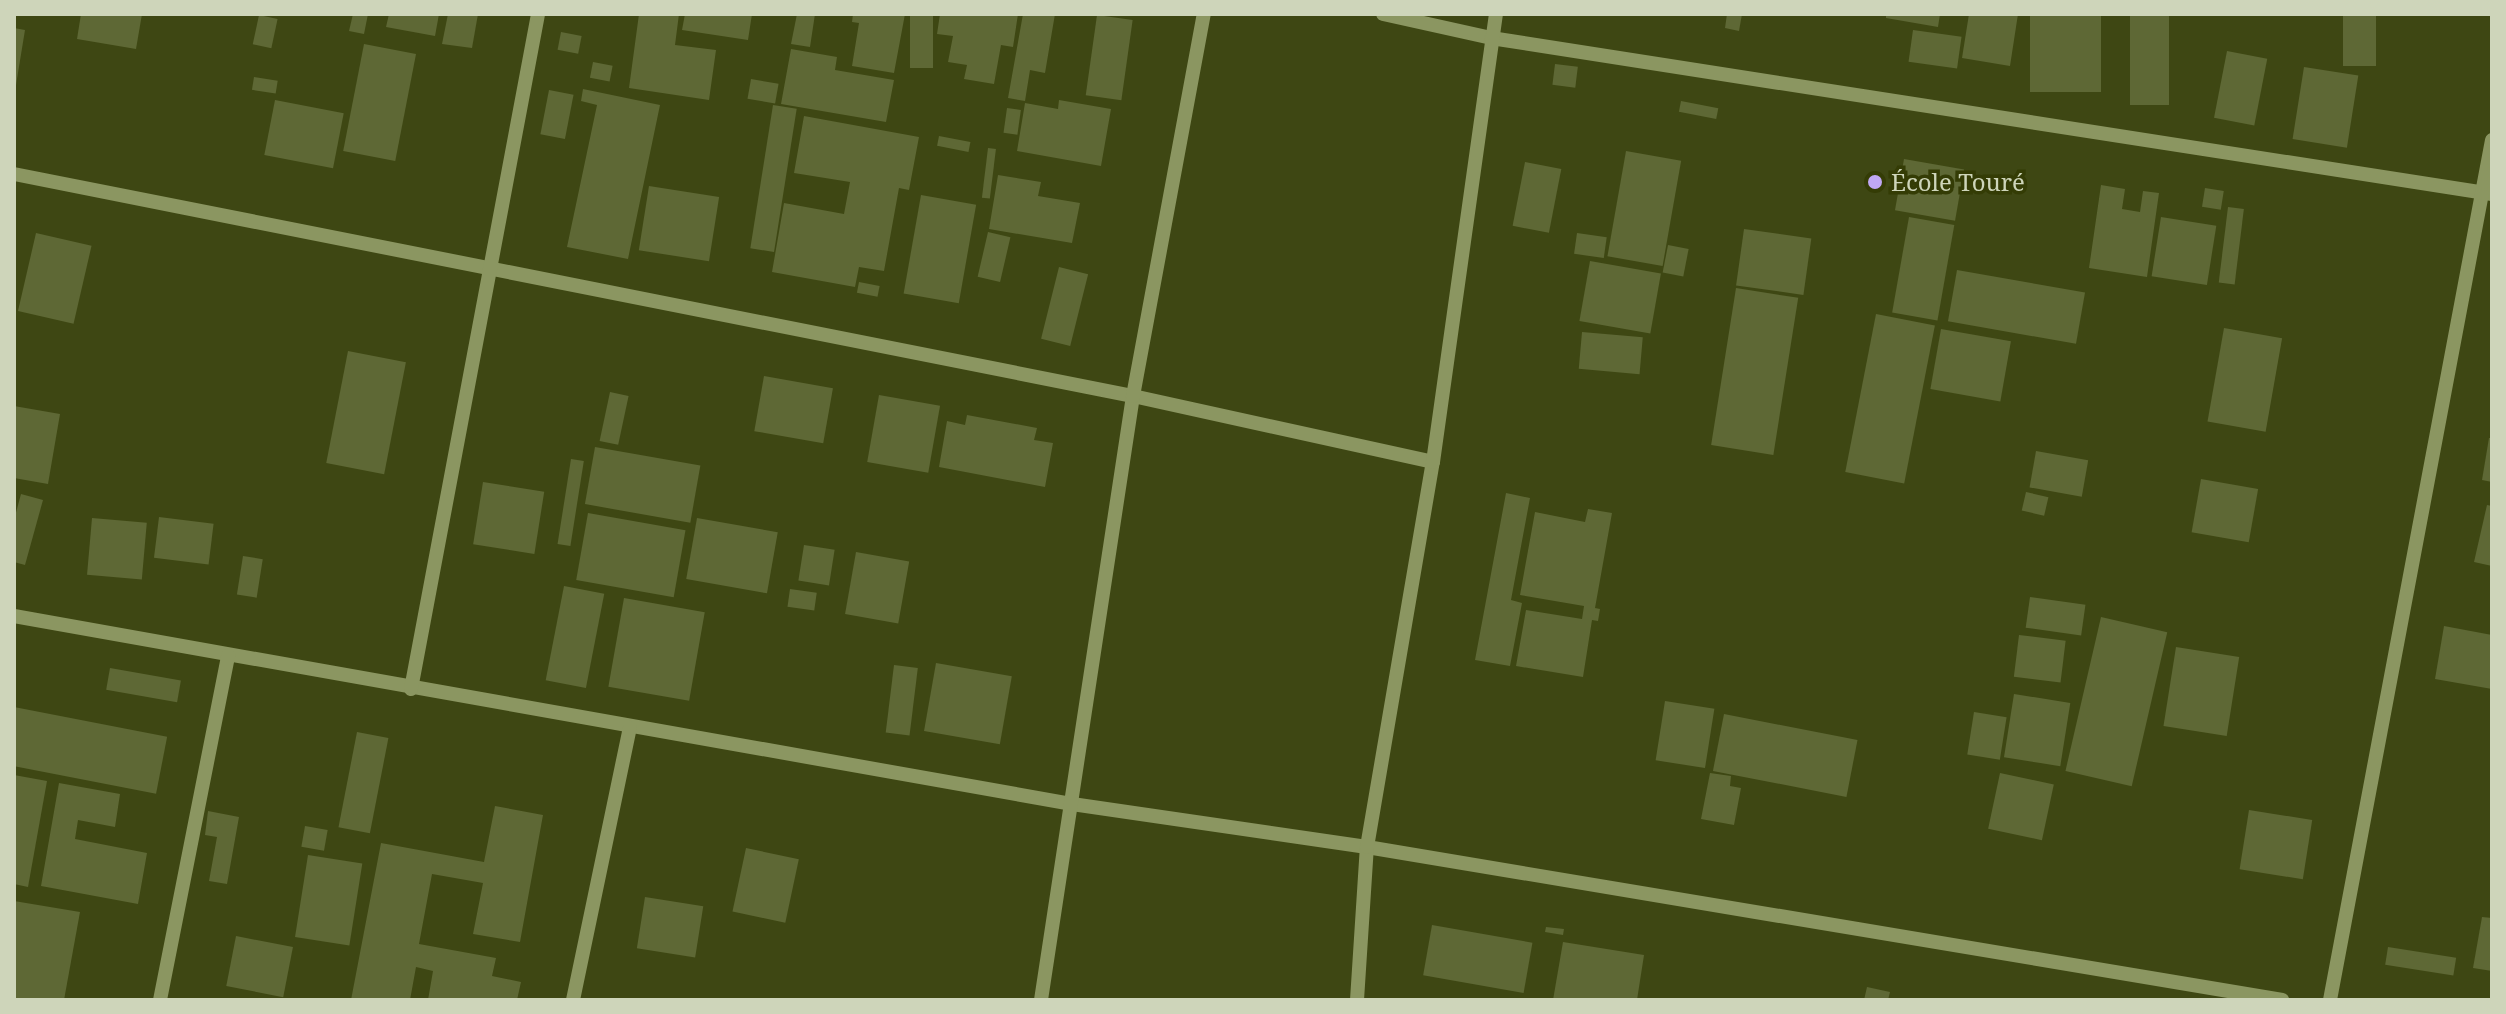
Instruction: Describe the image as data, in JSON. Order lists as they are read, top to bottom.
{
  "places": ["École Touré"]
}
